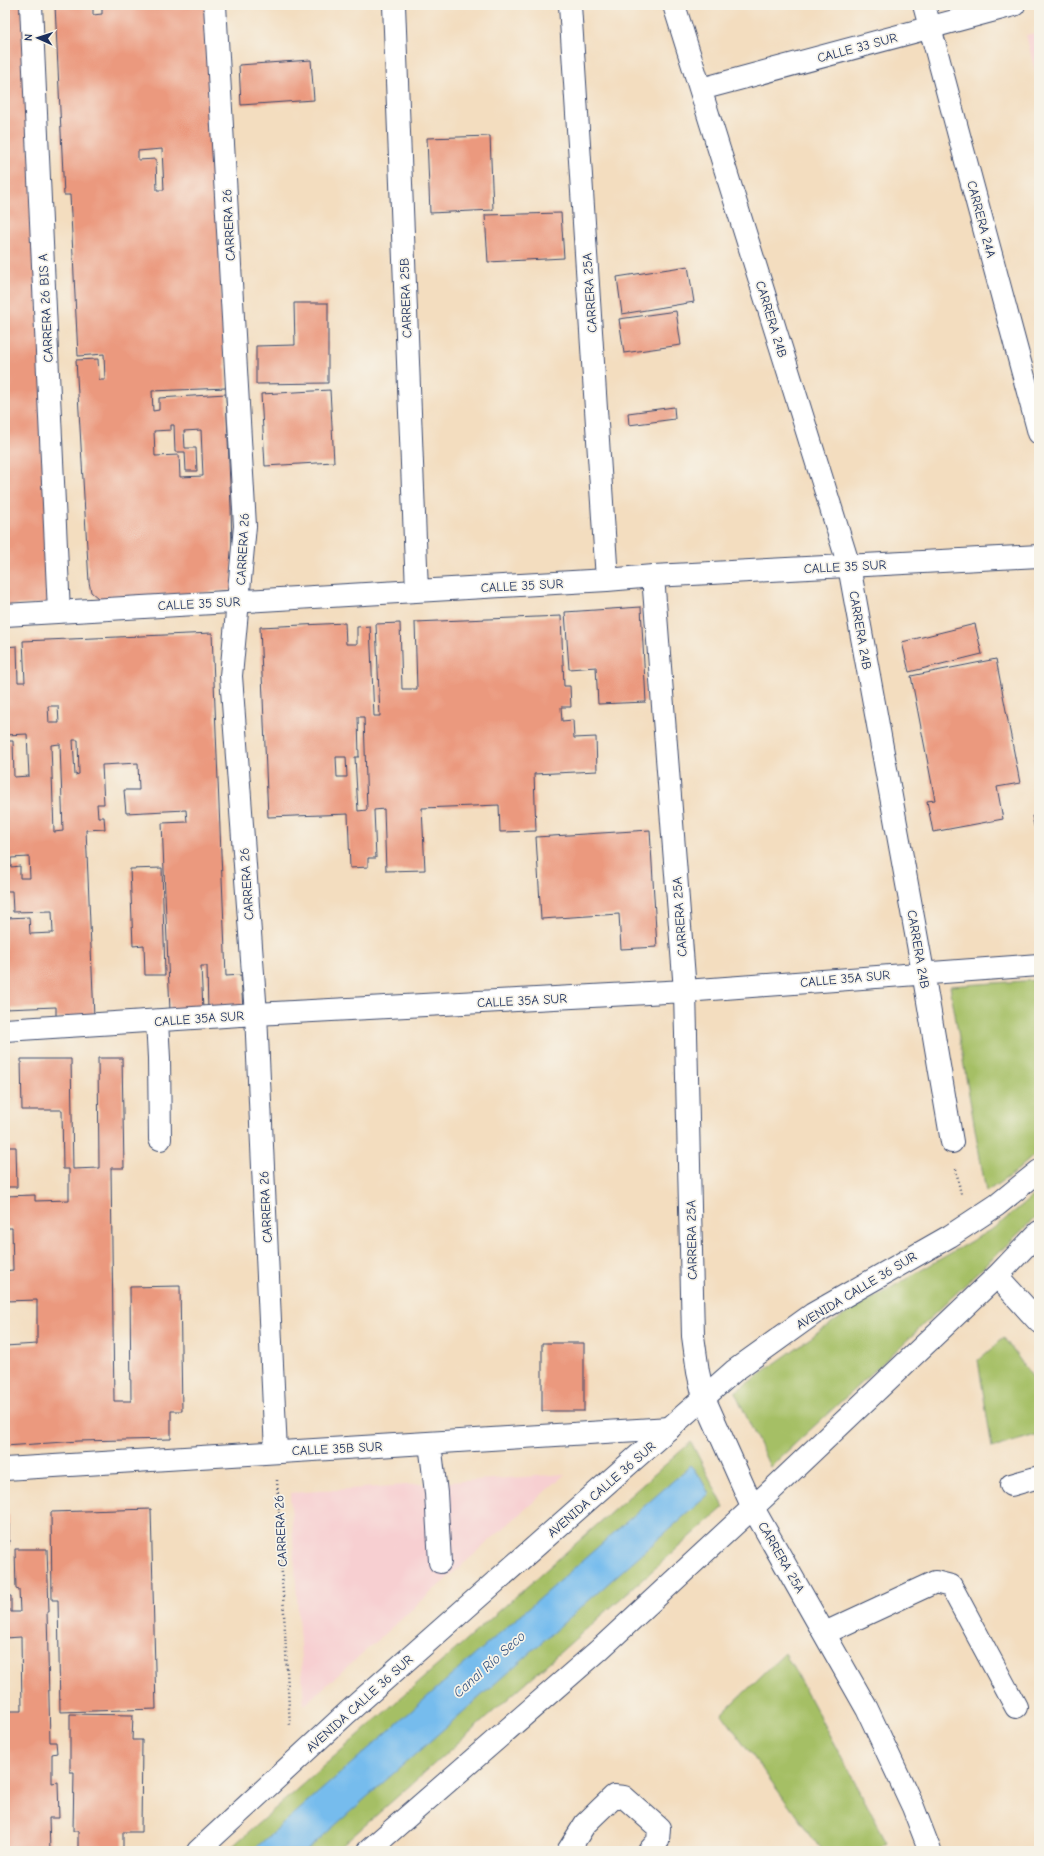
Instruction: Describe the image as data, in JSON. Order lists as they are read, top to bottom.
{
  "streets": {
    "street": [
      "CALLE 33 SUR",
      "CARRERA 24A",
      "CARRERA 26",
      "CARRERA 25A",
      "CARRERA 25B",
      "CARRERA 26 BIS A",
      "CARRERA 24B",
      "CALLE 35 SUR",
      "CALLE 35A SUR",
      "AVENIDA CALLE 36 SUR",
      "CALLE 35B SUR"
    ]
  },
  "crossings": [
    ["CALLE 33 SUR", "CARRERA 24A"],
    ["CALLE 33 SUR", "CARRERA 24B"],
    ["CARRERA 26", "CALLE 35 SUR"],
    ["CARRERA 26", "CALLE 35A SUR"],
    ["CARRERA 26", "AVENIDA CALLE 36 SUR"],
    ["CARRERA 26", "CALLE 35B SUR"],
    ["CARRERA 25A", "CALLE 35 SUR"],
    ["CARRERA 25A", "CALLE 35A SUR"],
    ["CARRERA 25A", "AVENIDA CALLE 36 SUR"],
    ["CARRERA 25B", "CALLE 35 SUR"],
    ["CARRERA 26 BIS A", "CALLE 35 SUR"],
    ["CARRERA 24B", "CALLE 35 SUR"],
    ["CARRERA 24B", "CALLE 35A SUR"],
    ["AVENIDA CALLE 36 SUR", "CALLE 35B SUR"]
  ],
  "water": ["Canal Río Seco"],
  "north": "left"
}
